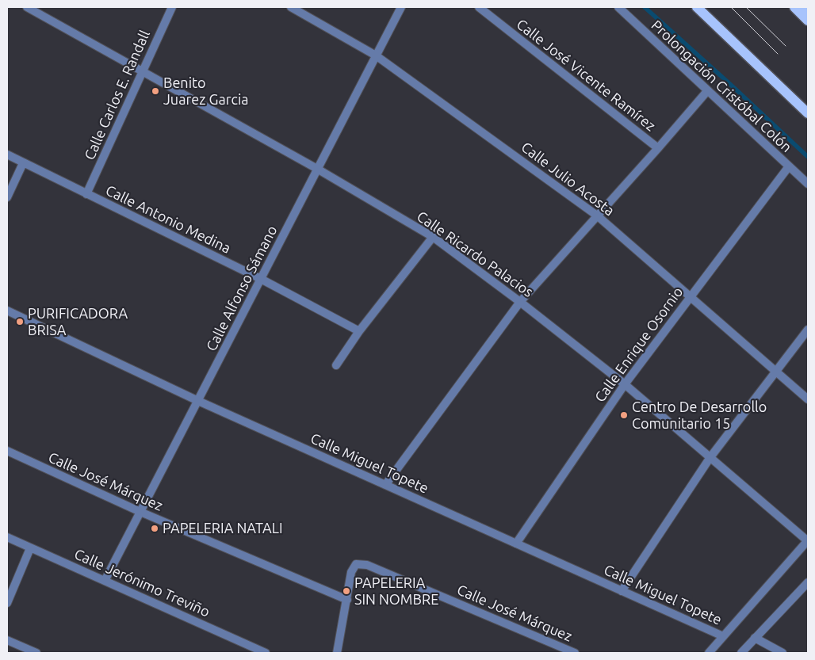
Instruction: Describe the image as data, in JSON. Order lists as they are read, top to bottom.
{
  "streets": {
    "street": [
      "Calle José Vicente Ramírez",
      "Prolongación Cristóbal Colón",
      "Calle Carlos E. Randall",
      "Calle Julio Acosta",
      "Calle Antonio Medina",
      "Calle Ricardo Palacios",
      "Calle Alfonso Sámano",
      "Calle Enrique Osornio",
      "Calle Miguel Topete",
      "Calle José Márquez",
      "Calle Jerónimo Treviño"
    ]
  },
  "crossings": [
    ["Prolongación Cristóbal Colón", "Calle Enrique Osornio"],
    ["Calle Carlos E. Randall", "Calle Antonio Medina"],
    ["Calle Carlos E. Randall", "Calle Ricardo Palacios"],
    ["Calle Julio Acosta", "Calle Alfonso Sámano"],
    ["Calle Julio Acosta", "Calle Enrique Osornio"],
    ["Calle Antonio Medina", "Calle Alfonso Sámano"],
    ["Calle Ricardo Palacios", "Calle Alfonso Sámano"],
    ["Calle Ricardo Palacios", "Calle Enrique Osornio"],
    ["Calle Alfonso Sámano", "Calle Miguel Topete"],
    ["Calle Alfonso Sámano", "Calle José Márquez"],
    ["Calle Alfonso Sámano", "Calle Jerónimo Treviño"],
    ["Calle Enrique Osornio", "Calle Miguel Topete"]
  ],
  "places": [
    "Benito Juarez Garcia",
    "PURIFICADORA BRISA",
    "Centro De Desarrollo Comunitario 15",
    "PAPELERIA NATALI",
    "PAPELERIA SIN NOMBRE"
  ]
}
